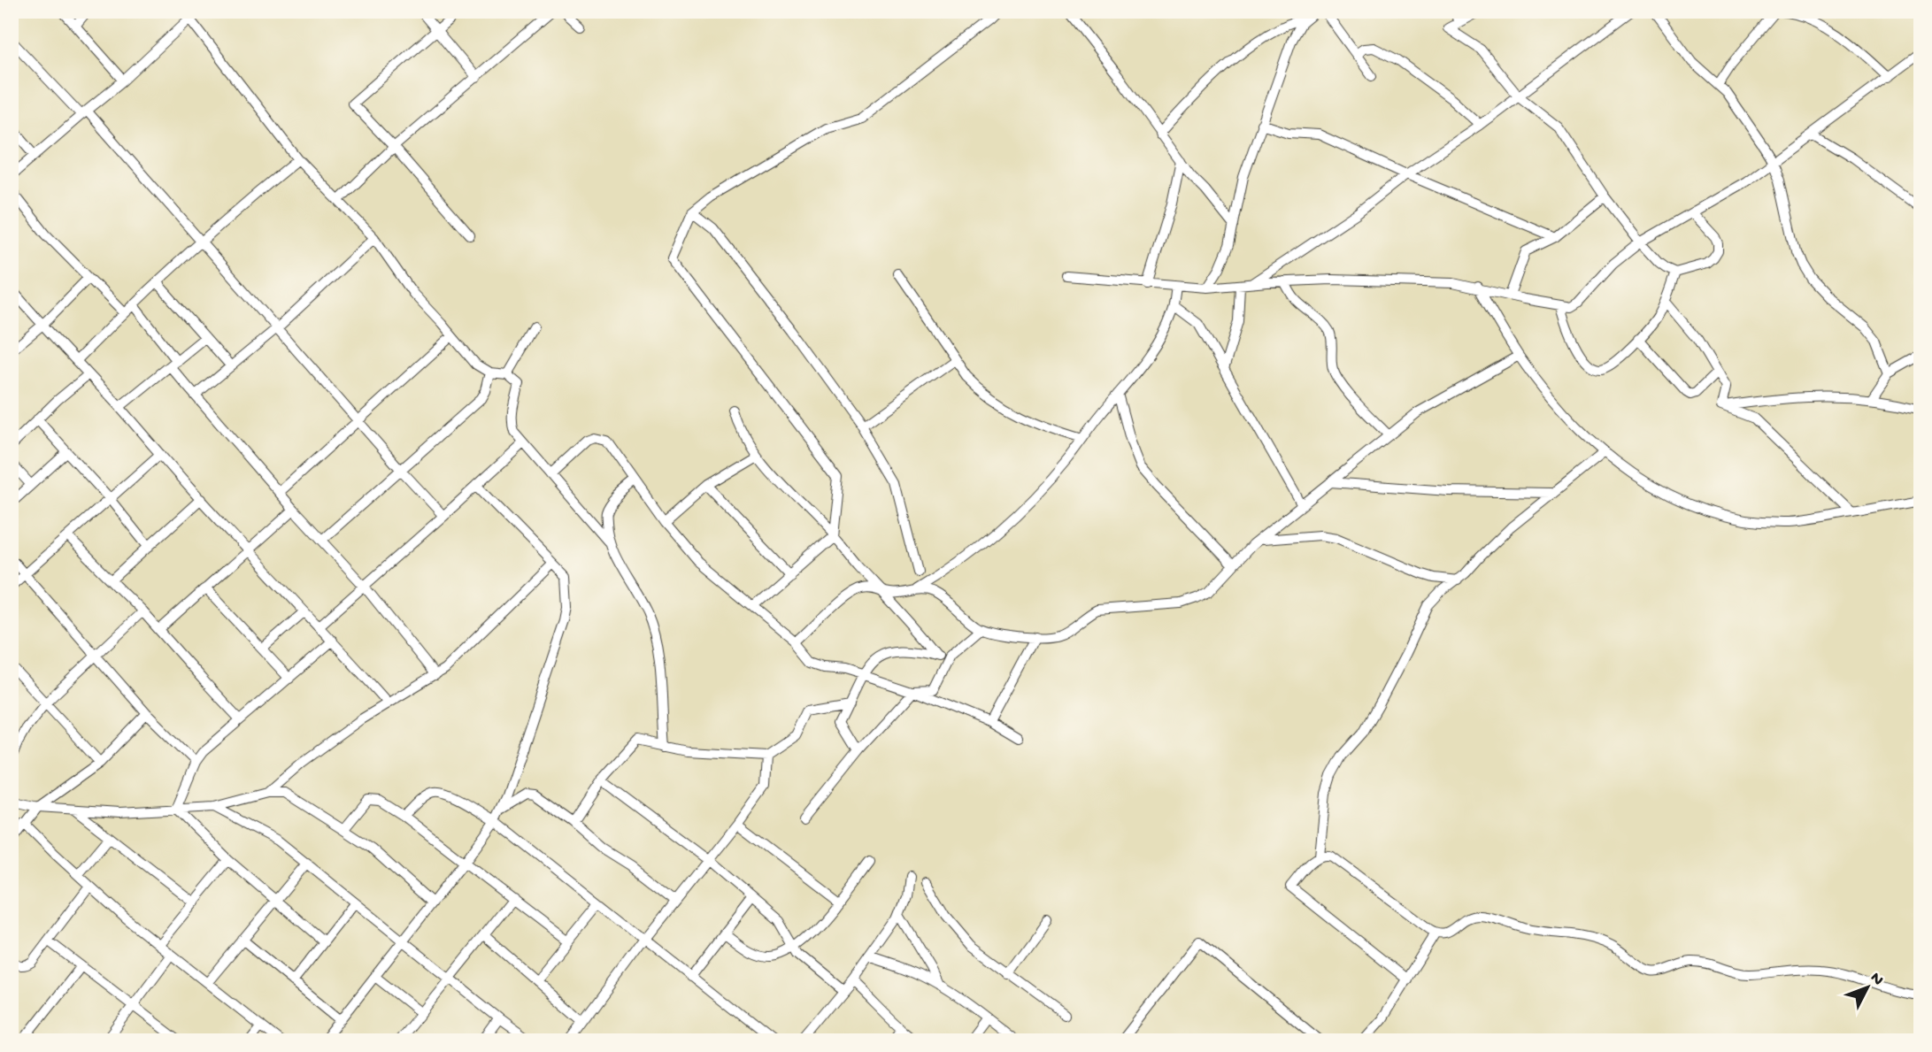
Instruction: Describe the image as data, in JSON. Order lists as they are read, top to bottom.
{
  "north": "top right"
}
